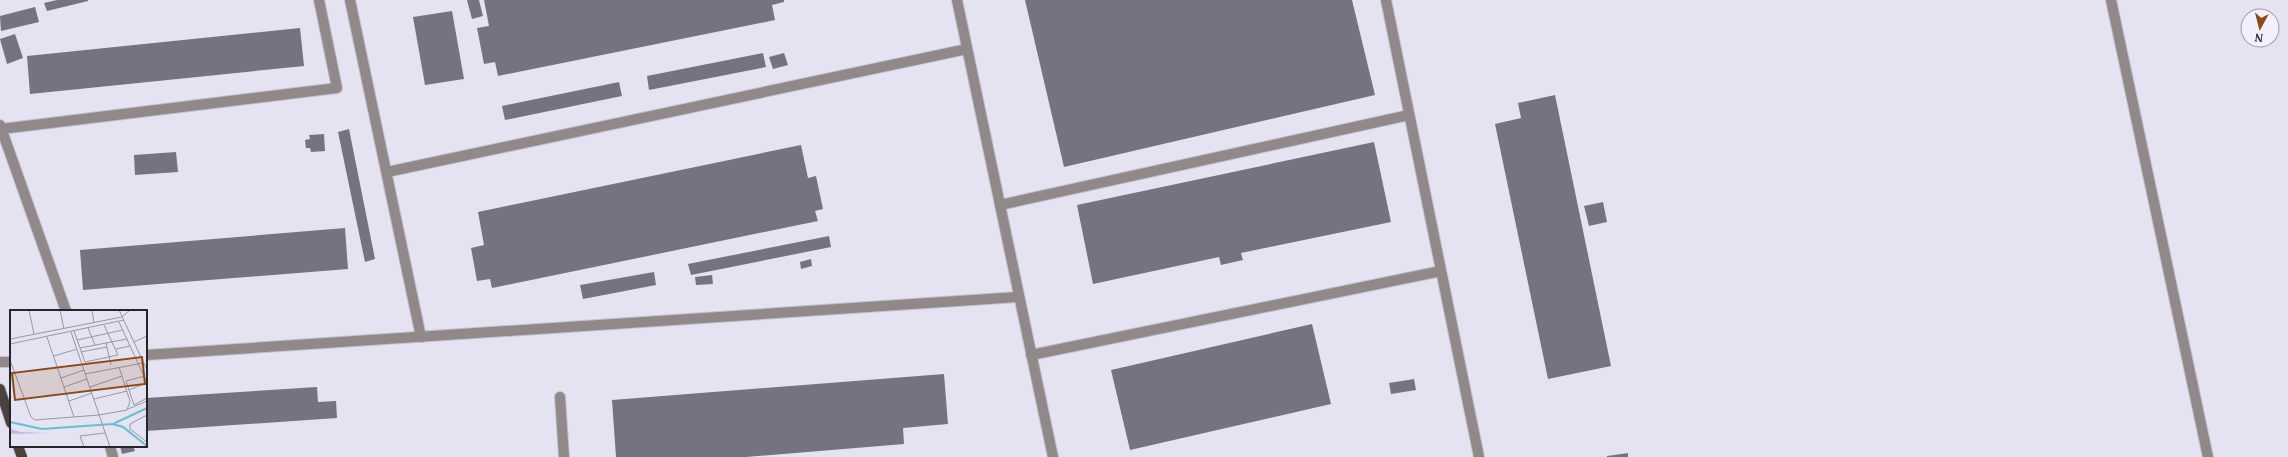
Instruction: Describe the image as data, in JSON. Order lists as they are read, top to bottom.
{
  "north": "bottom"
}
